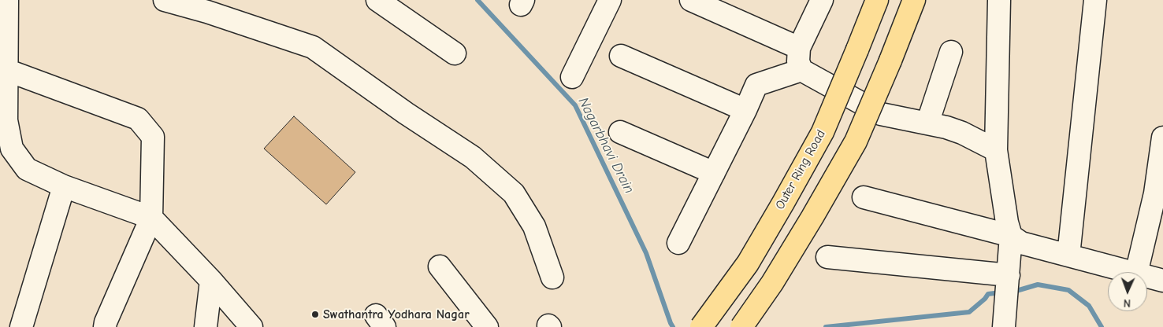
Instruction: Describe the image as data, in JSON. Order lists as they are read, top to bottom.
{
  "streets": {
    "highway": ["Outer Ring Road"]
  },
  "water": ["Nagarbhavi Drain"],
  "places": ["Swathantra Yodhara Nagar"],
  "north": "bottom"
}
